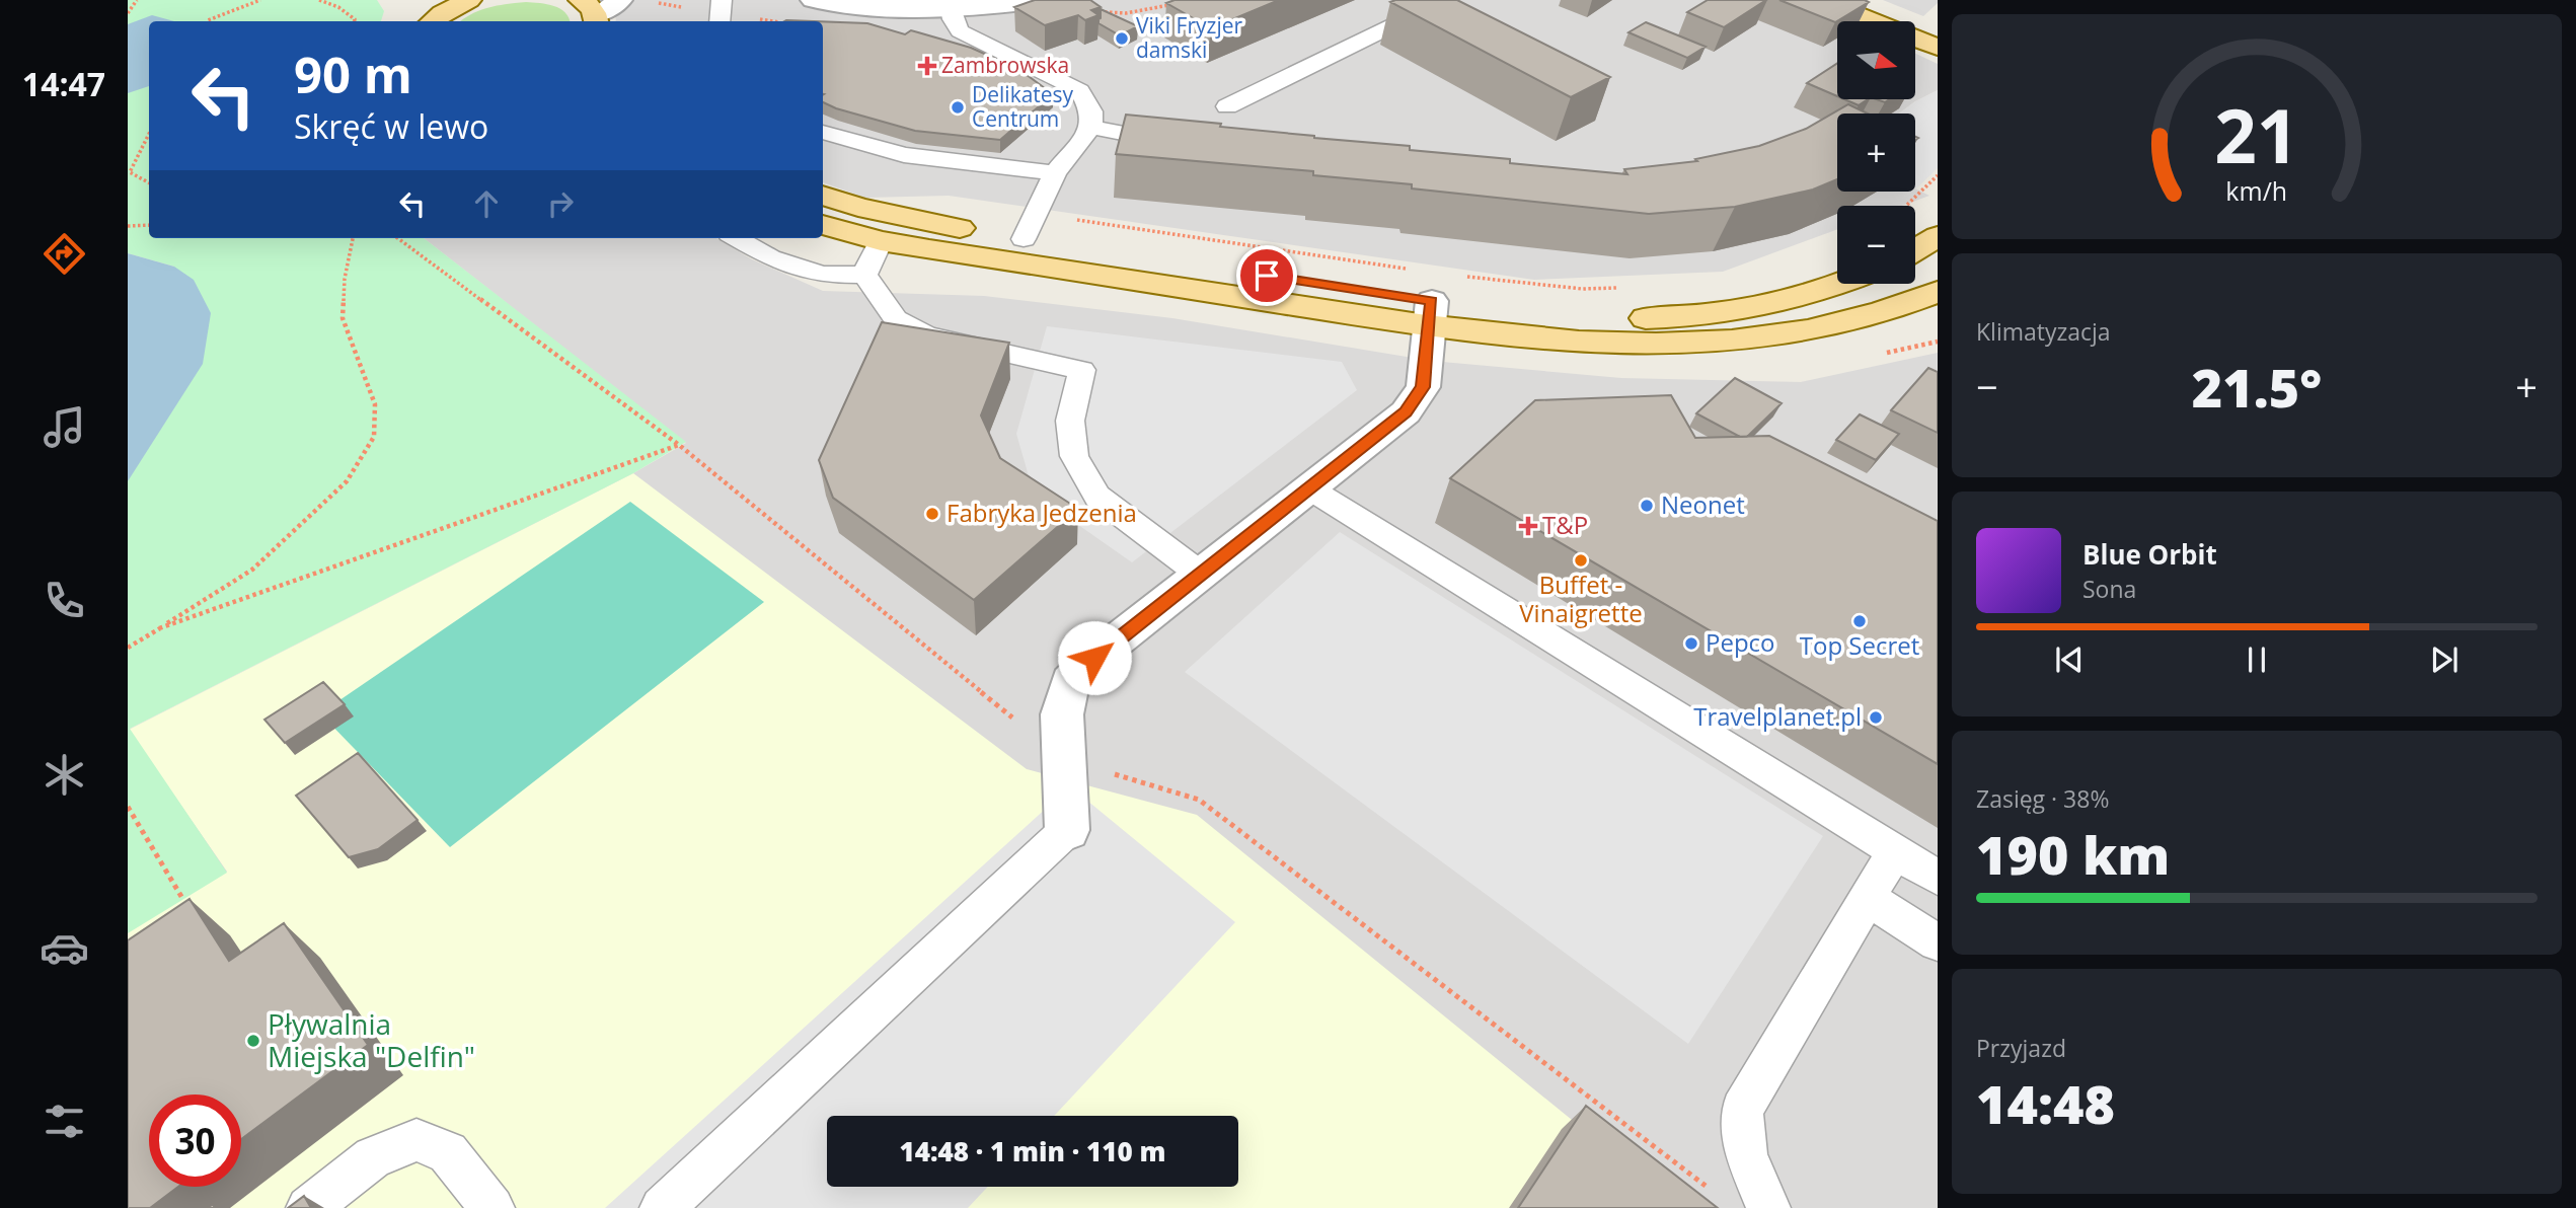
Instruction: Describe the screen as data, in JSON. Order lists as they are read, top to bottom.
{
  "places": {
    "other": [
      "Viki Fryzjer damski",
      "Delikatesy Centrum",
      "Neonet",
      "Fabryka Jedzenia",
      "Buffet - Vinaigrette",
      "Top Secret",
      "Pepco",
      "Travelplanet.pl",
      "Pływalnia Miejska \"Delfin\""
    ],
    "health": ["Zambrowska", "T&P"]
  },
  "north": "right",
  "page": {
    "tabs": "14:47",
    "map_buttons": ["+", "−"],
    "turn": ["90 m", "Skręć w lewo"],
    "tile": [
      "Klimatyzacja",
      ["Zasięg · 38%", "190 km"],
      ["Przyjazd", "14:48"]
    ],
    "heat": ["−", "21.5°", "+"],
    "song": ["Blue Orbit", "Sona"],
    "limit": "30",
    "trip": "14:48 · 1 min · 110 m",
    "gauge": ["21", "km/h"]
  }
}
